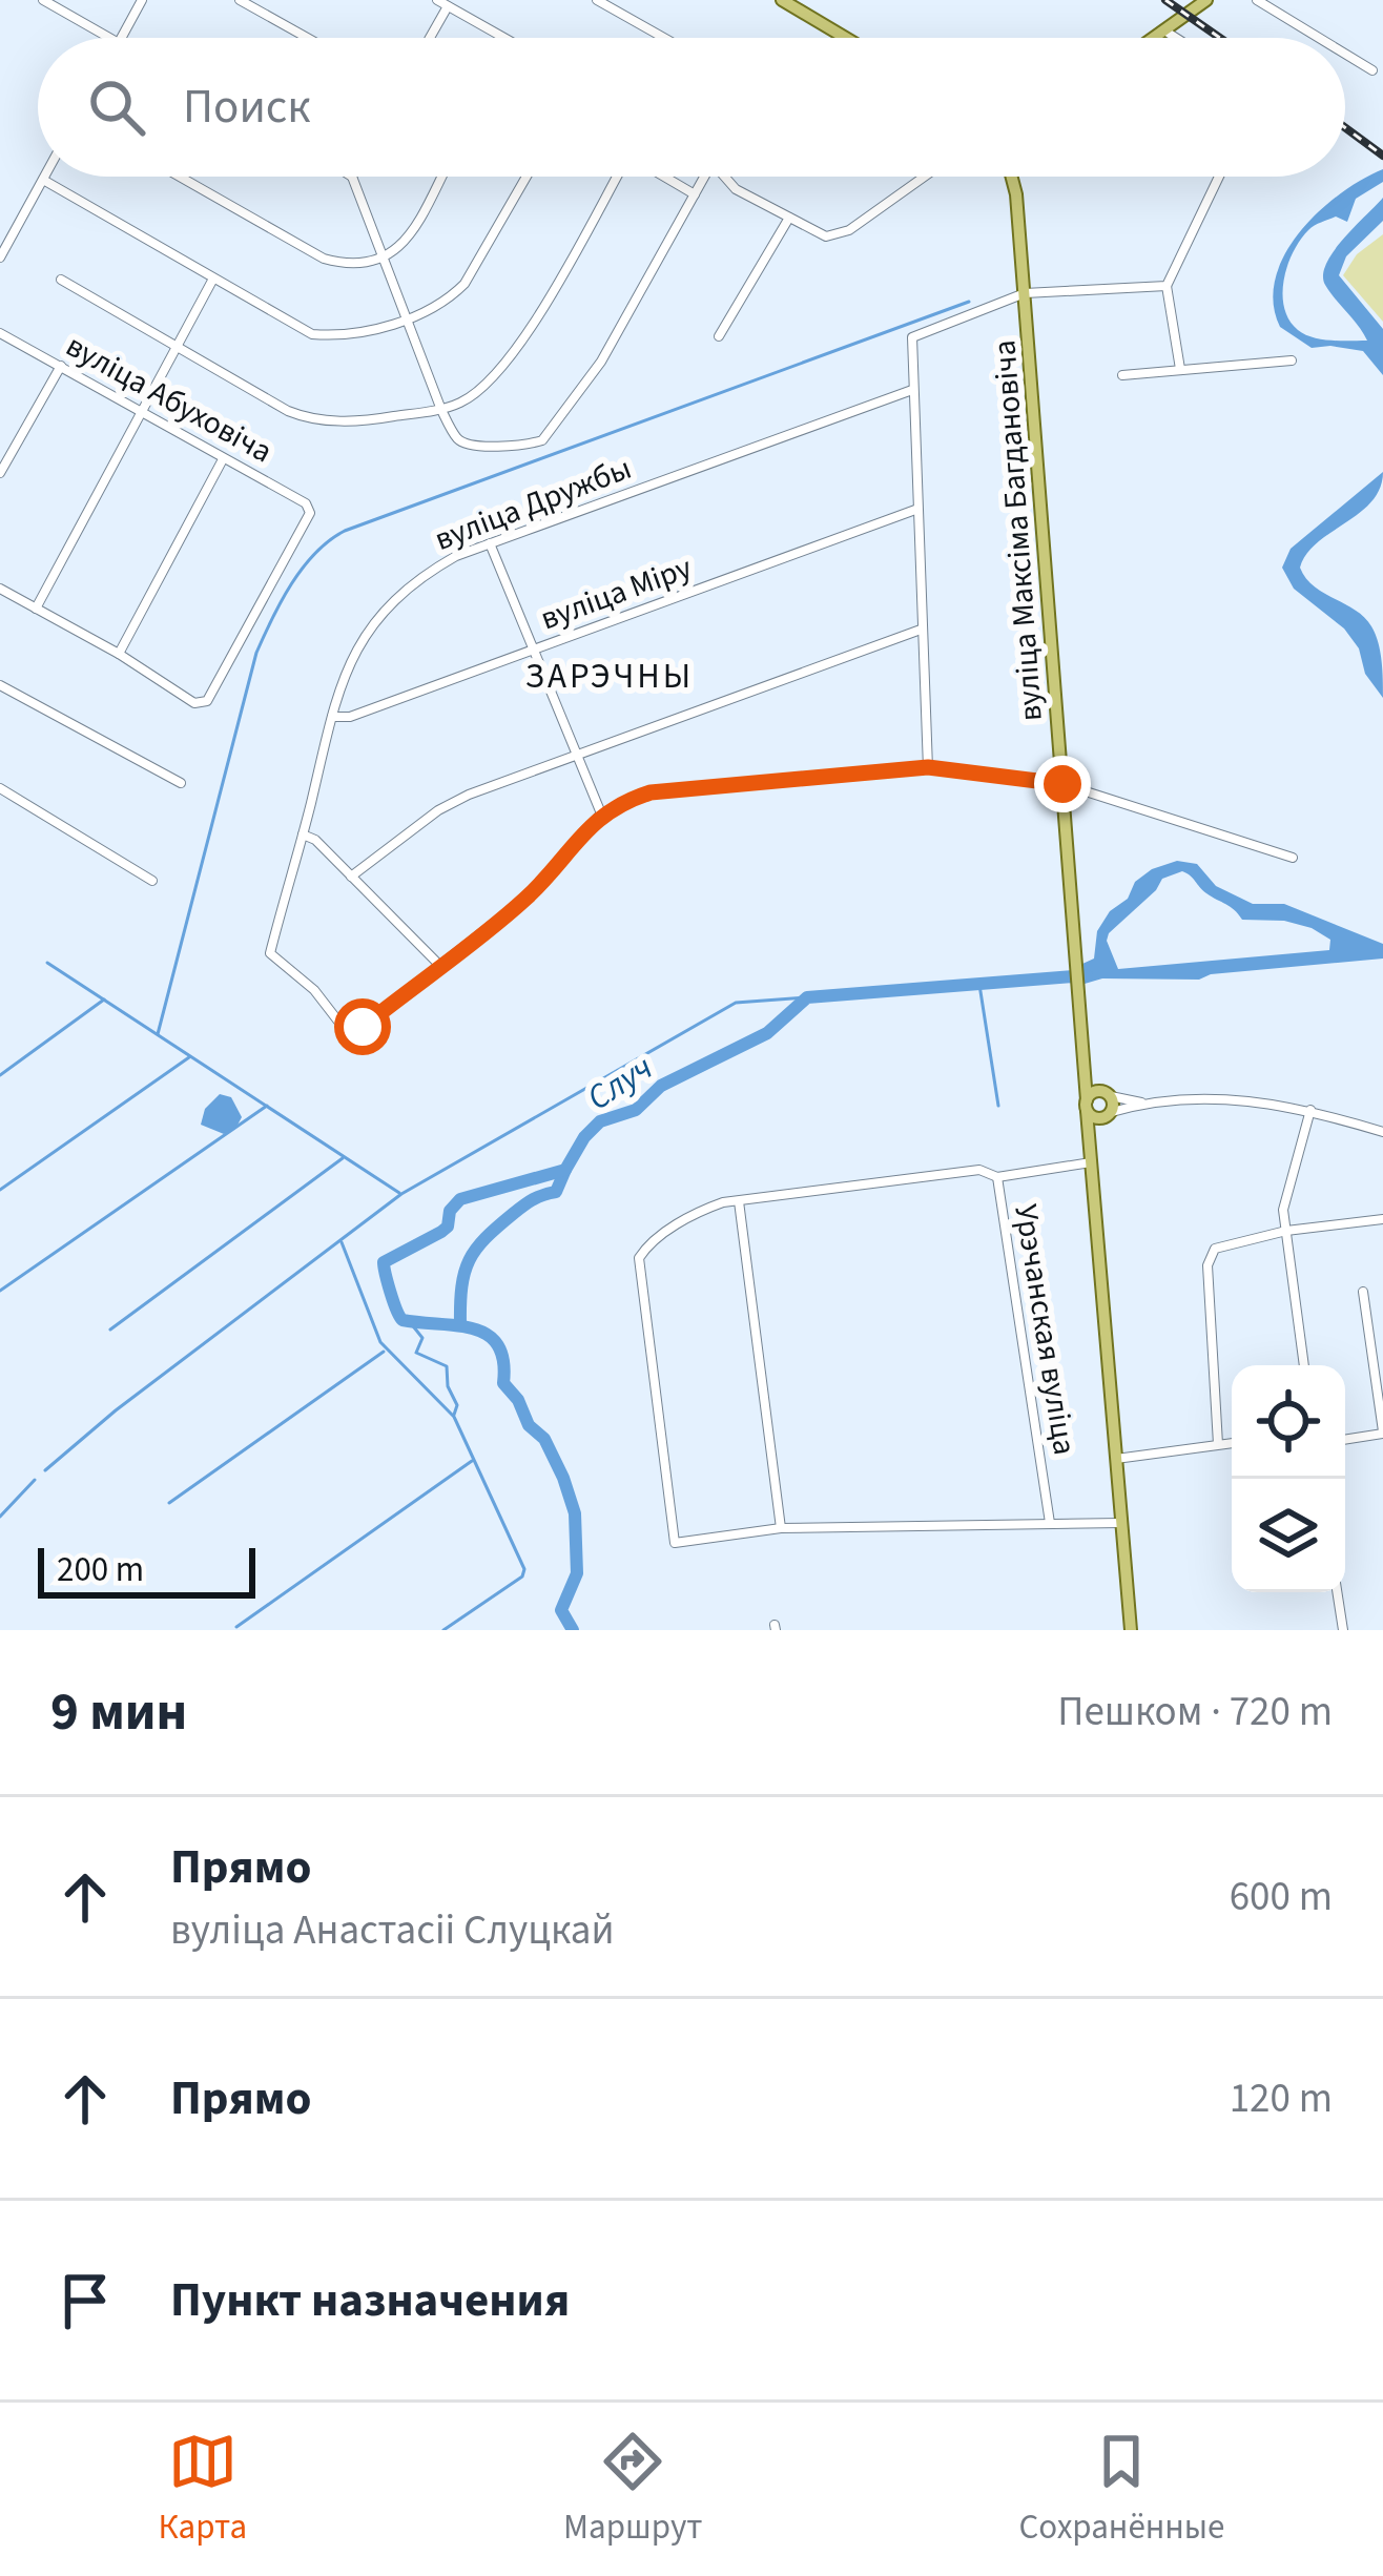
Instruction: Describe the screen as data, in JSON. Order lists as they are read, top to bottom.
{
  "streets": {
    "main road": ["вуліца Максіма Багдановіча"],
    "street": [
      "вуліца Абуховіча",
      "вуліца Дружбы",
      "вуліца Міру",
      "Урэчанская вуліца"
    ]
  },
  "crossings": [
    ["вуліца Дружбы", "вуліца Міру"]
  ],
  "districts": ["ЗАРЭЧНЫ"],
  "water": ["Случ"],
  "scale_bar": "200 m",
  "page": {
    "search": "Поиск",
    "scale": "200 m",
    "heading": ["9 мин", "Пешком · 720 m"],
    "list": [
      ["Прямо", "вуліца Анастасіі Слуцкай", "600 m"],
      ["Прямо", "120 m"],
      "Пункт назначения"
    ],
    "nav": ["Карта", "Маршрут", "Сохранённые"]
  }
}
